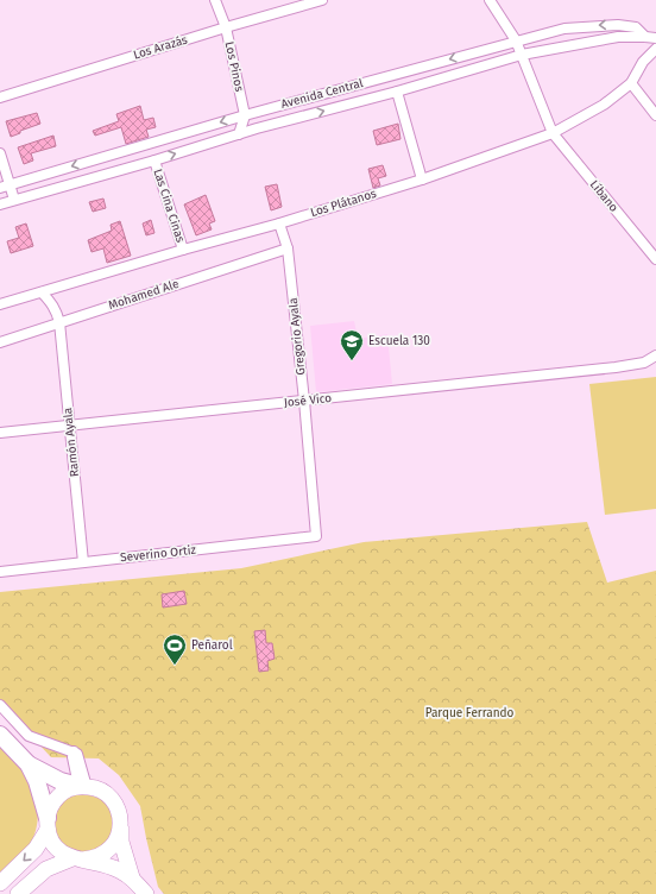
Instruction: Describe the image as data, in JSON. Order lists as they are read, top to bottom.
{
  "streets": {
    "street": [
      "Los Arazás",
      "Los Pinos",
      "Avenida Central",
      "Líbano",
      "Los Plátanos",
      "Las Cina Cinas",
      "Mohamed Ale",
      "Gregorio Ayala",
      "José Vico",
      "Ramón Ayala",
      "Severino Ortiz"
    ]
  },
  "crossings": [
    ["Los Arazás", "Los Pinos"],
    ["Los Pinos", "Avenida Central"],
    ["Avenida Central", "Las Cina Cinas"],
    ["Líbano", "Los Plátanos"],
    ["Los Plátanos", "Las Cina Cinas"],
    ["Los Plátanos", "Gregorio Ayala"],
    ["Los Plátanos", "Ramón Ayala"],
    ["Mohamed Ale", "Gregorio Ayala"],
    ["Mohamed Ale", "Ramón Ayala"],
    ["Gregorio Ayala", "José Vico"],
    ["Gregorio Ayala", "Severino Ortiz"],
    ["José Vico", "Ramón Ayala"],
    ["Ramón Ayala", "Severino Ortiz"]
  ],
  "parks": ["Parque Ferrando"],
  "places": {
    "school or university": ["Escuela 130"],
    "sports": ["Peñarol"]
  }
}
